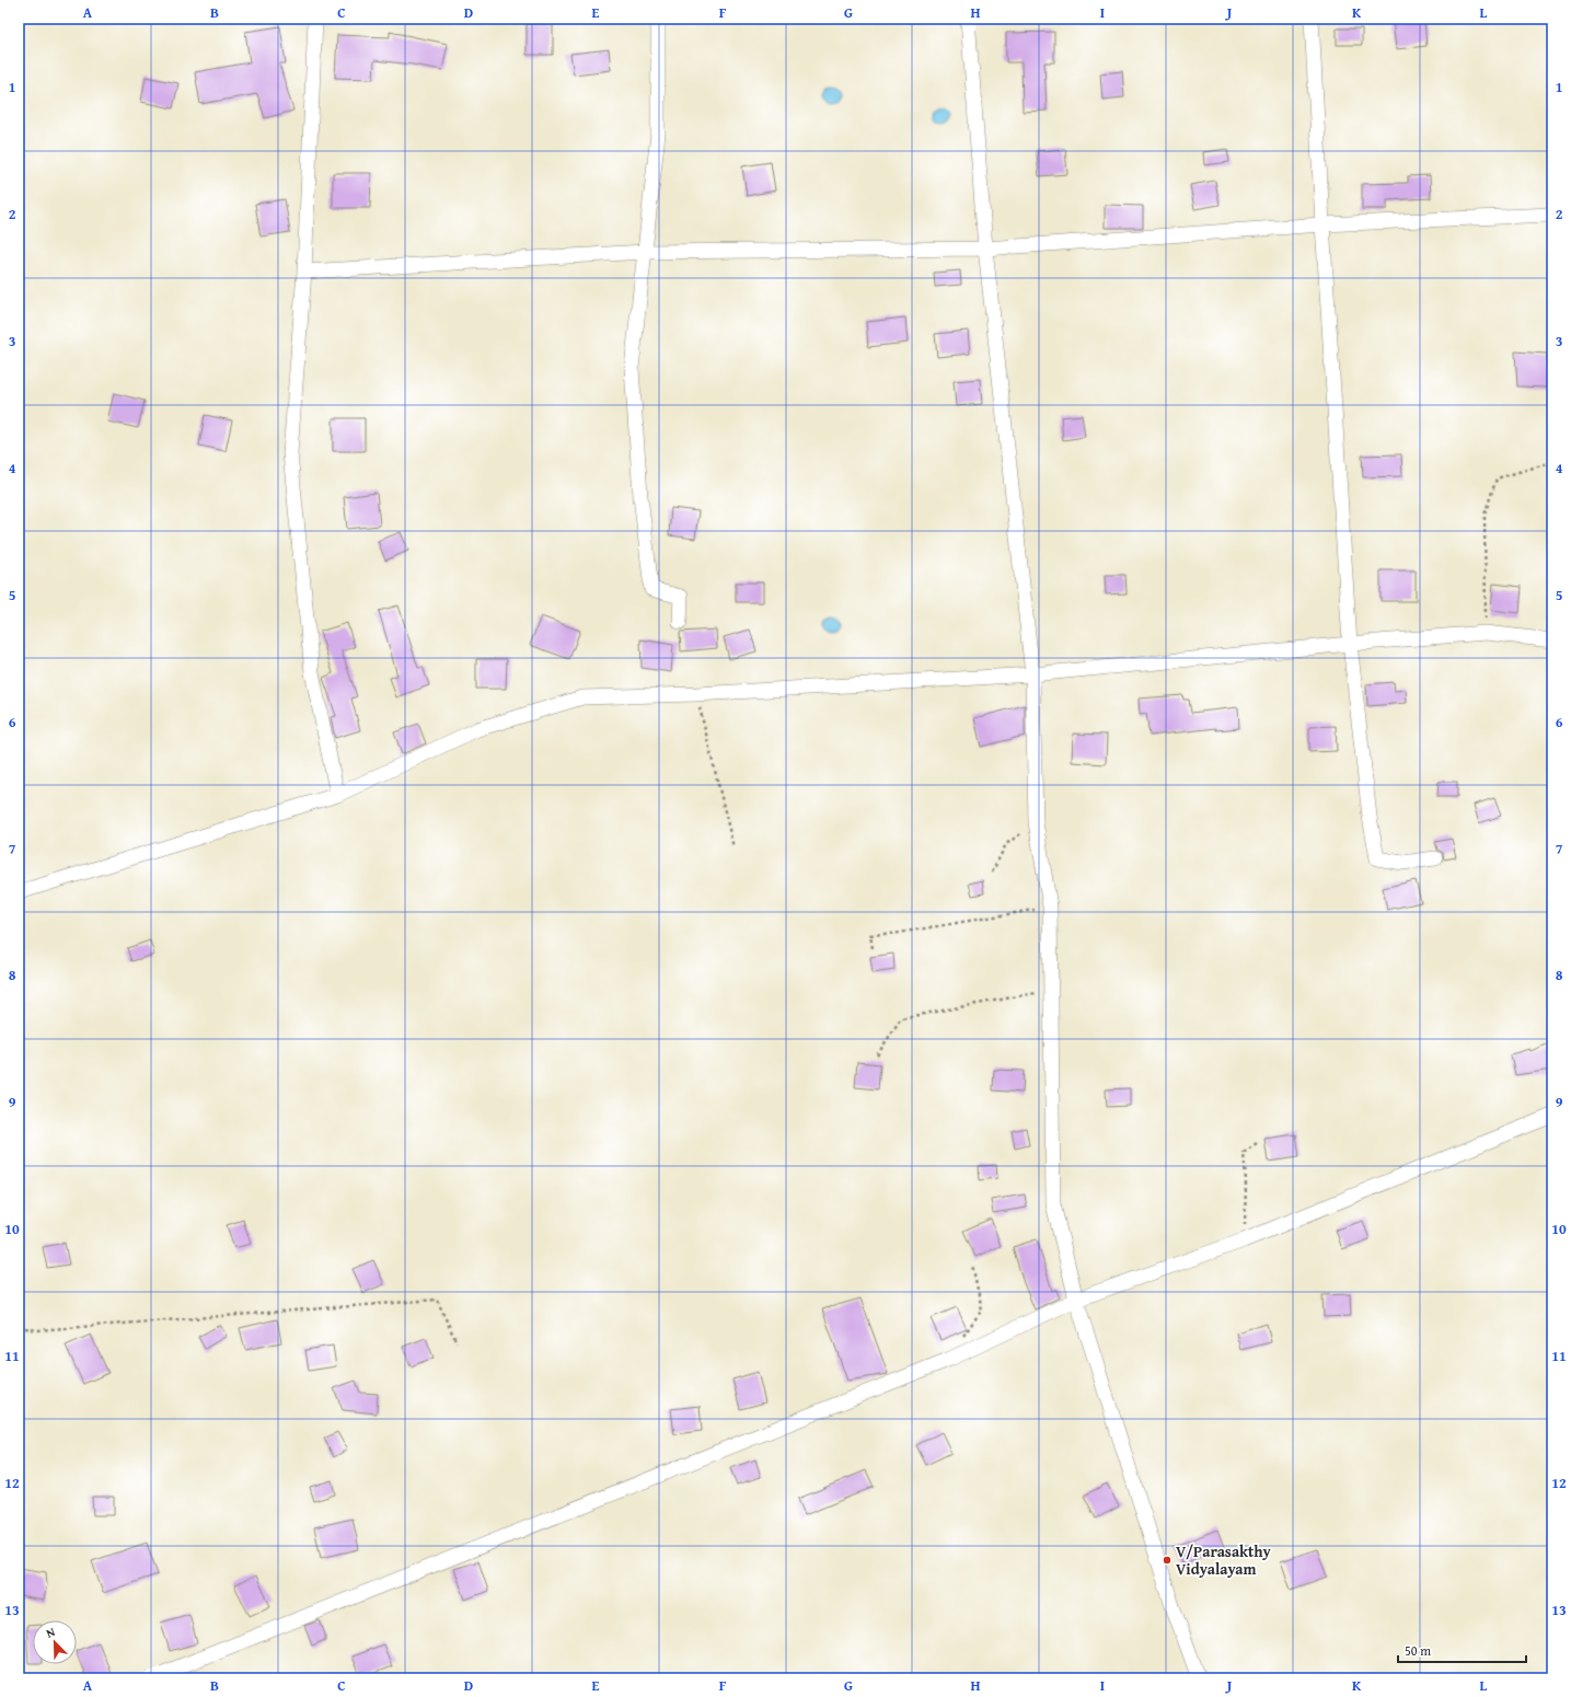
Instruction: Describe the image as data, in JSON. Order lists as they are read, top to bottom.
{
  "places": ["V/Parasakthy Vidyalayam"],
  "scale_bar": "50 m",
  "north": "top left",
  "grid": {
    "columns": [
      "A",
      "B",
      "C",
      "D",
      "E",
      "F",
      "G",
      "H",
      "I",
      "J",
      "K",
      "L"
    ],
    "rows": [
      "1",
      "2",
      "3",
      "4",
      "5",
      "6",
      "7",
      "8",
      "9",
      "10",
      "11",
      "12",
      "13"
    ]
  }
}
